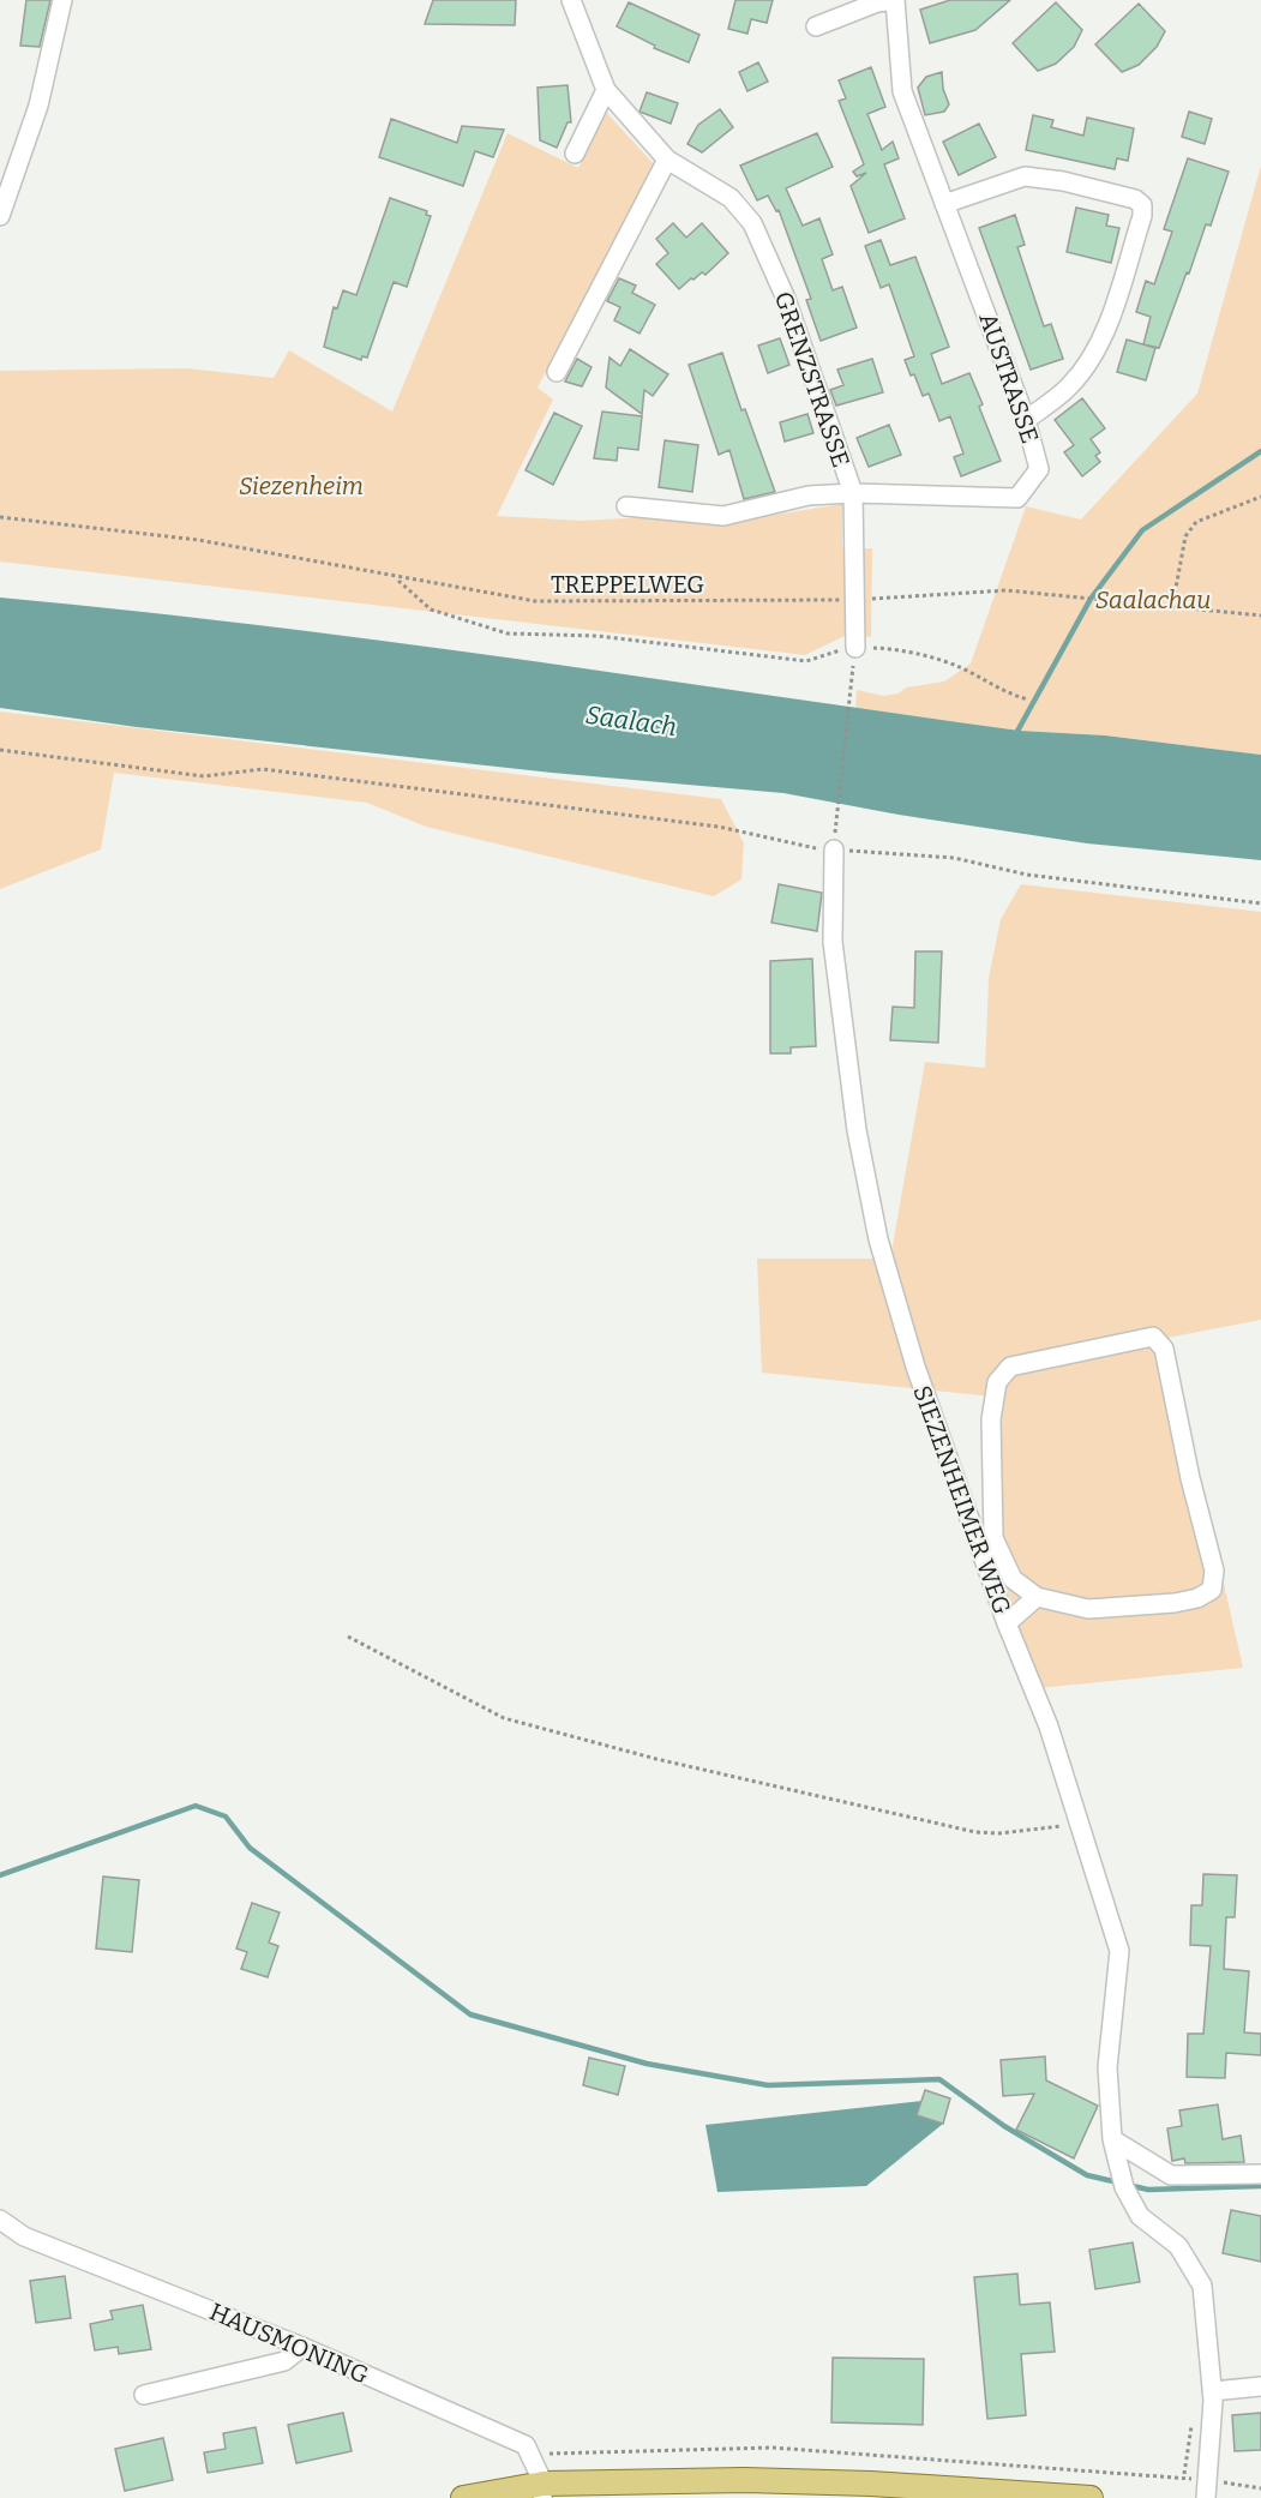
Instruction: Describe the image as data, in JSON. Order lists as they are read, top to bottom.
{
  "streets": {
    "street": [
      "AUSTRASSE",
      "GRENZSTRASSE",
      "SIEZENHEIMER WEG",
      "HAUSMONING"
    ],
    "path": ["TREPPELWEG"]
  },
  "crossings": [
    ["AUSTRASSE", "GRENZSTRASSE"],
    ["GRENZSTRASSE", "TREPPELWEG"]
  ],
  "water": ["Saalach"],
  "parks": ["Siezenheim", "Saalachau"]
}
